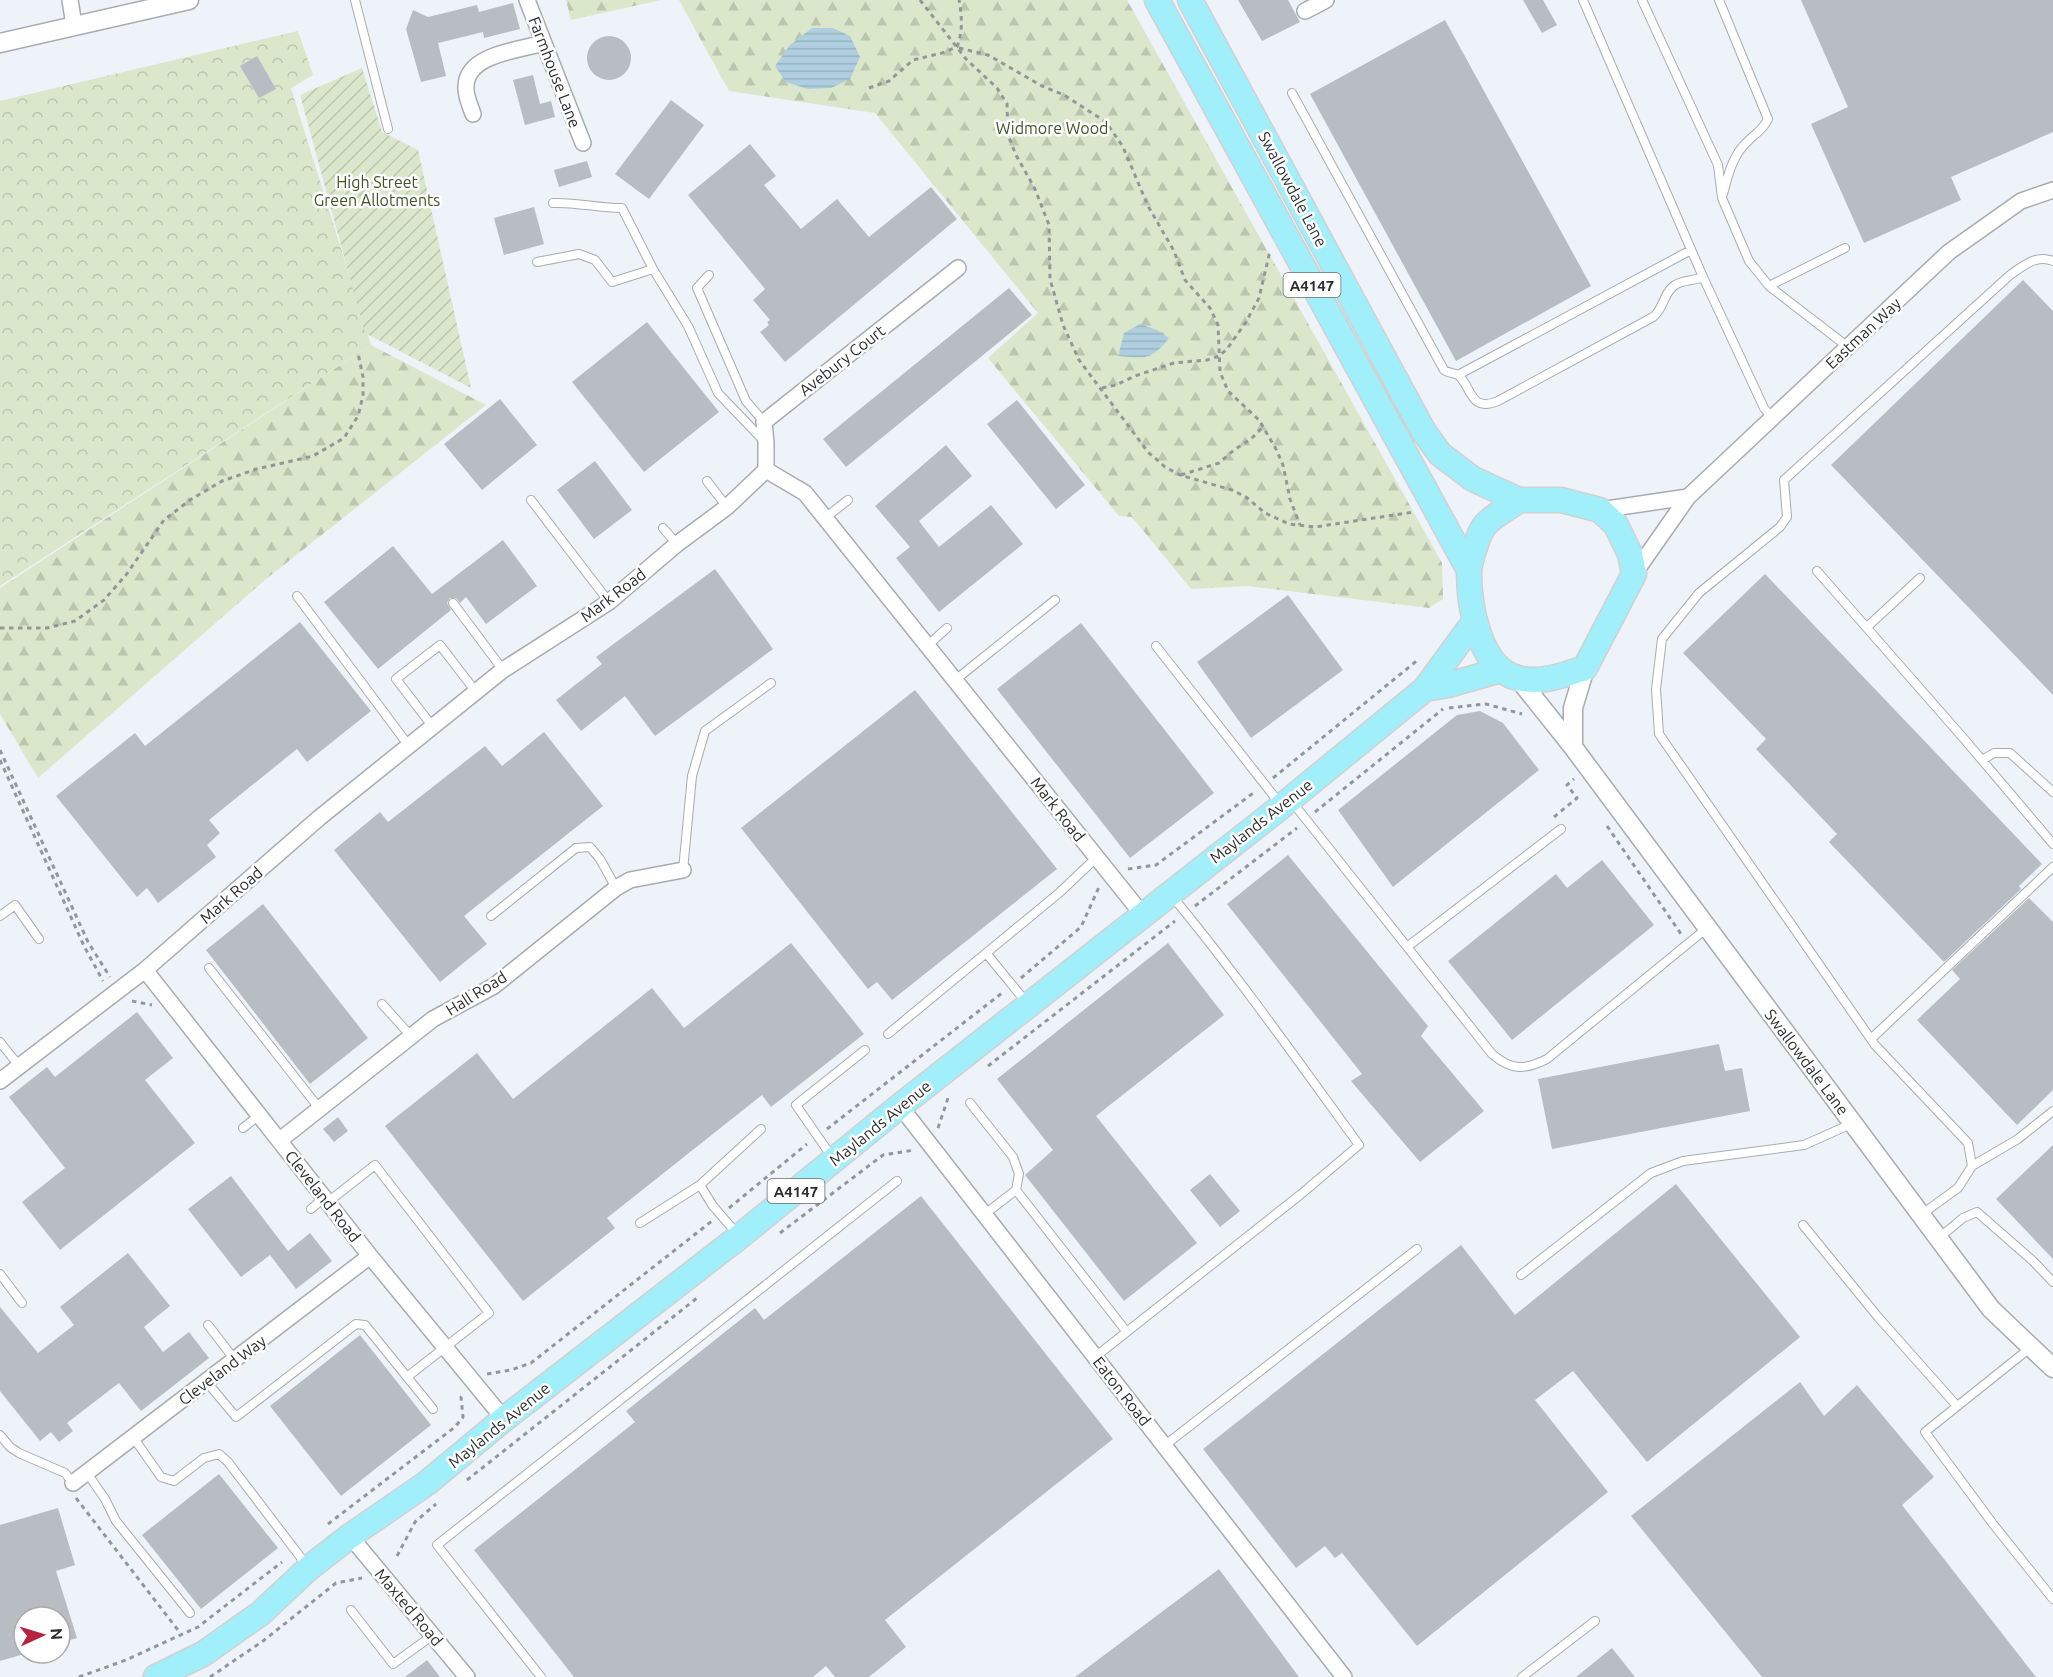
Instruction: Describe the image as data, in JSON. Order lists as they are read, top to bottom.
{
  "streets": {
    "main road": ["Swallowdale Lane", "A4147", "Maylands Avenue"],
    "street": [
      "Farmhouse Lane",
      "Eastman Way",
      "Avebury Court",
      "Mark Road",
      "Hall Road",
      "Cleveland Road",
      "Cleveland Way",
      "Eaton Road",
      "Maxted Road"
    ]
  },
  "crossings": [
    ["Swallowdale Lane", "Eastman Way"],
    ["Swallowdale Lane", "Maylands Avenue"],
    ["Eastman Way", "Maylands Avenue"],
    ["Mark Road", "Maylands Avenue"],
    ["Mark Road", "Cleveland Road"],
    ["Maylands Avenue", "Cleveland Road"],
    ["Maylands Avenue", "Eaton Road"],
    ["Maylands Avenue", "Maxted Road"],
    ["Hall Road", "Cleveland Road"],
    ["Cleveland Road", "Cleveland Way"]
  ],
  "parks": ["Widmore Wood", "High Street Green Allotments"],
  "north": "right"
}
